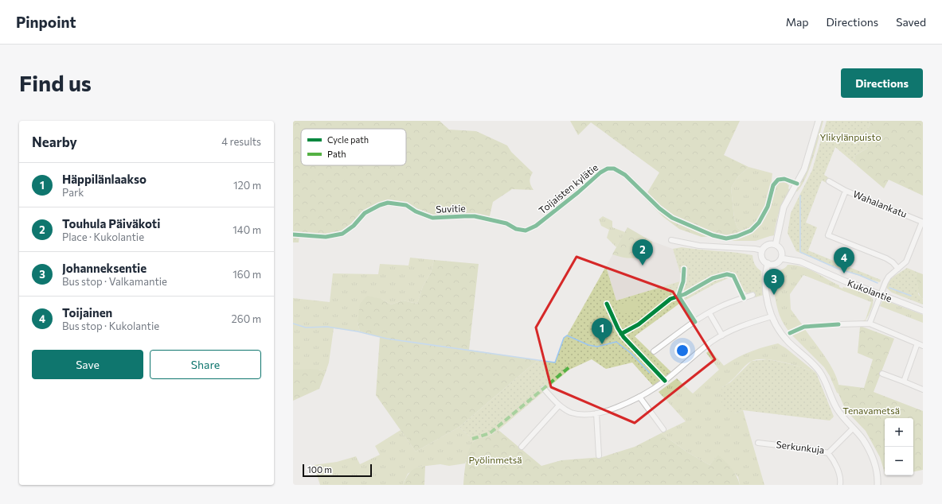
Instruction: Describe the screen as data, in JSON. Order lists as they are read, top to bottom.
{
  "streets": {
    "street": [
      "Toijaisten kylätie",
      "Wahalankatu",
      "Suvitie",
      "Kukolantie",
      "Serkunkuja"
    ]
  },
  "crossings": [
    ["Toijaisten kylätie", "Suvitie"],
    ["Wahalankatu", "Kukolantie"]
  ],
  "parks": ["Ylikylänpuisto", "Tenavametsä", "Pyölinmetsä"],
  "legend": ["Cycle path", "Path"],
  "scale_bar": "100 m",
  "page": {
    "header": "Pinpoint",
    "nav": ["Map", "Directions", "Saved"],
    "buttons": [
      "Directions",
      ["Save", "Share"]
    ],
    "title": "Find us",
    "heading": ["Nearby", "4 results"],
    "list": [
      {
        "mark": "1",
        "name": "Häppilänlaakso",
        "note": "Park",
        "value": "120 m"
      },
      {
        "mark": "2",
        "name": "Touhula Päiväkoti",
        "note": "Place · Kukolantie",
        "value": "140 m"
      },
      {
        "mark": "3",
        "name": "Johanneksentie",
        "note": "Bus stop · Valkamantie",
        "value": "160 m"
      },
      {
        "mark": "4",
        "name": "Toijainen",
        "note": "Bus stop · Kukolantie",
        "value": "260 m"
      }
    ],
    "pins": [
      "2",
      "4",
      "3",
      "1"
    ],
    "map_buttons": ["+", "−"],
    "scale": "100 m"
  }
}
